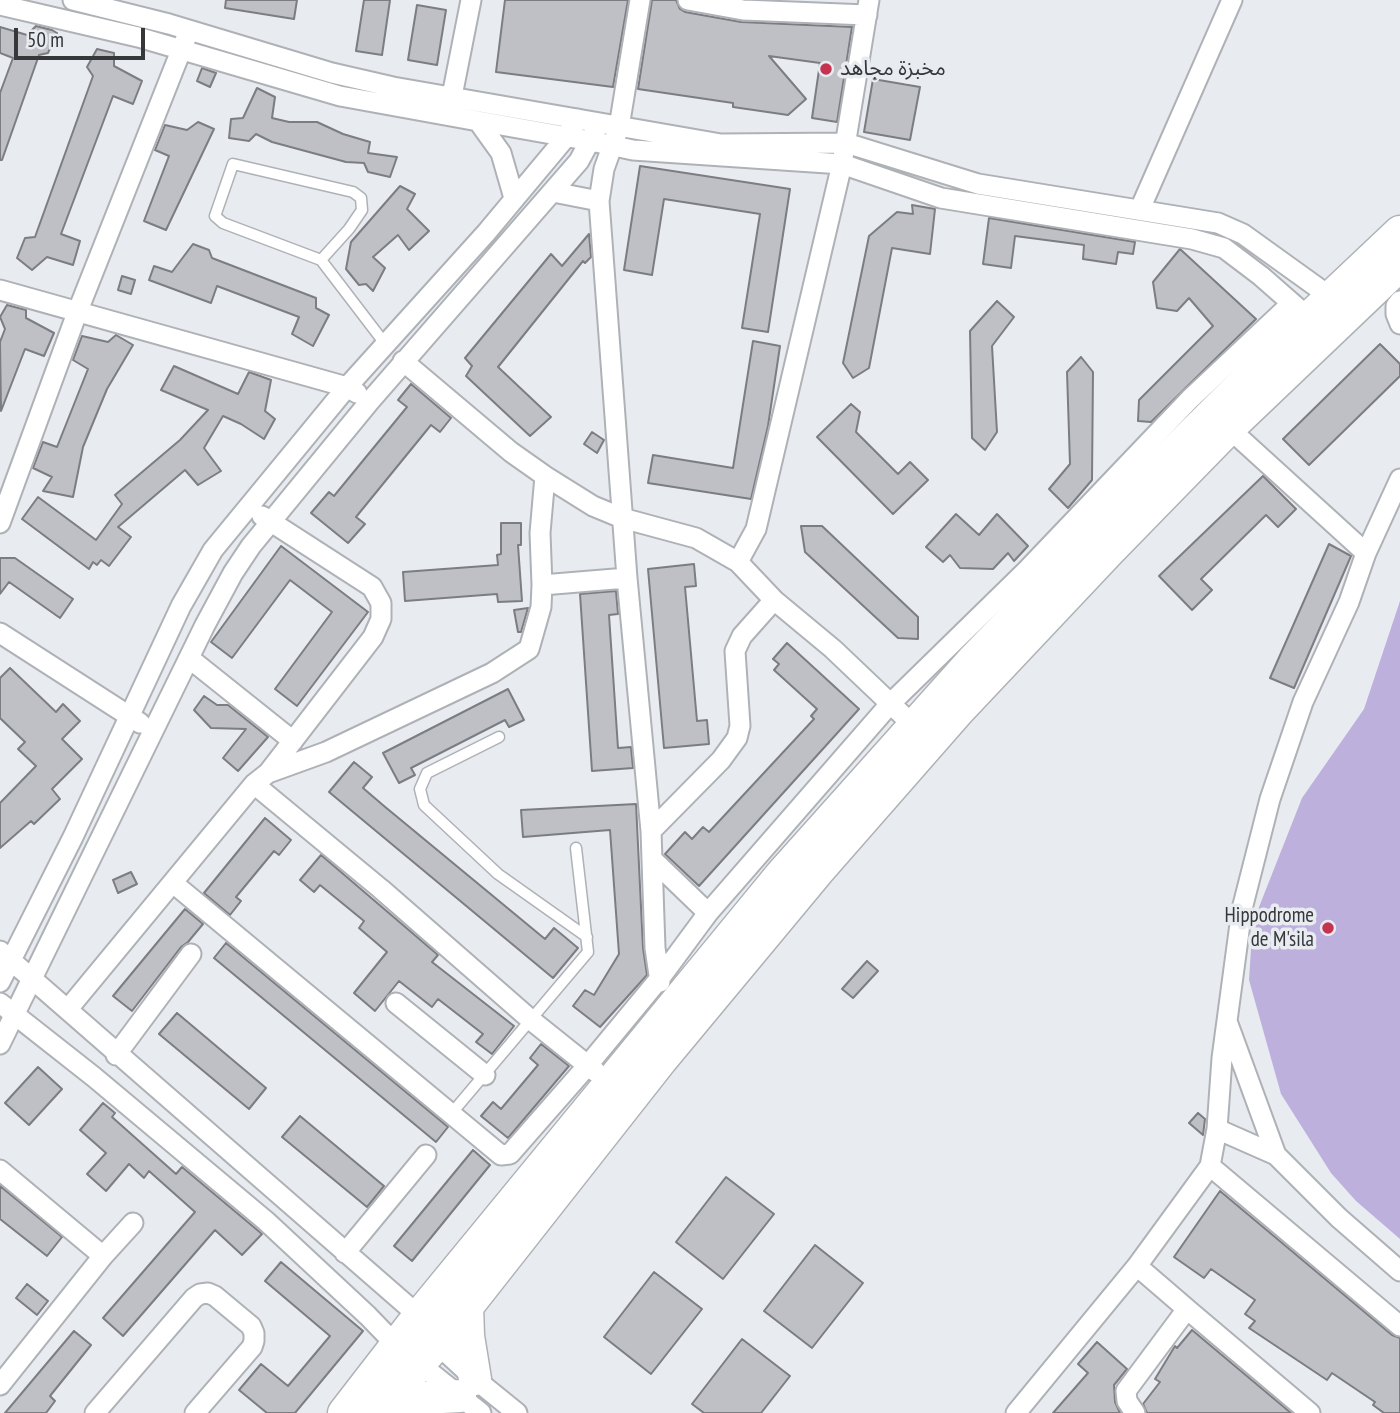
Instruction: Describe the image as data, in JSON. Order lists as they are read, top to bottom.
{
  "places": ["مخبزة مجاهد", "Hippodrome de M'sila"],
  "scale_bar": "50 m"
}
